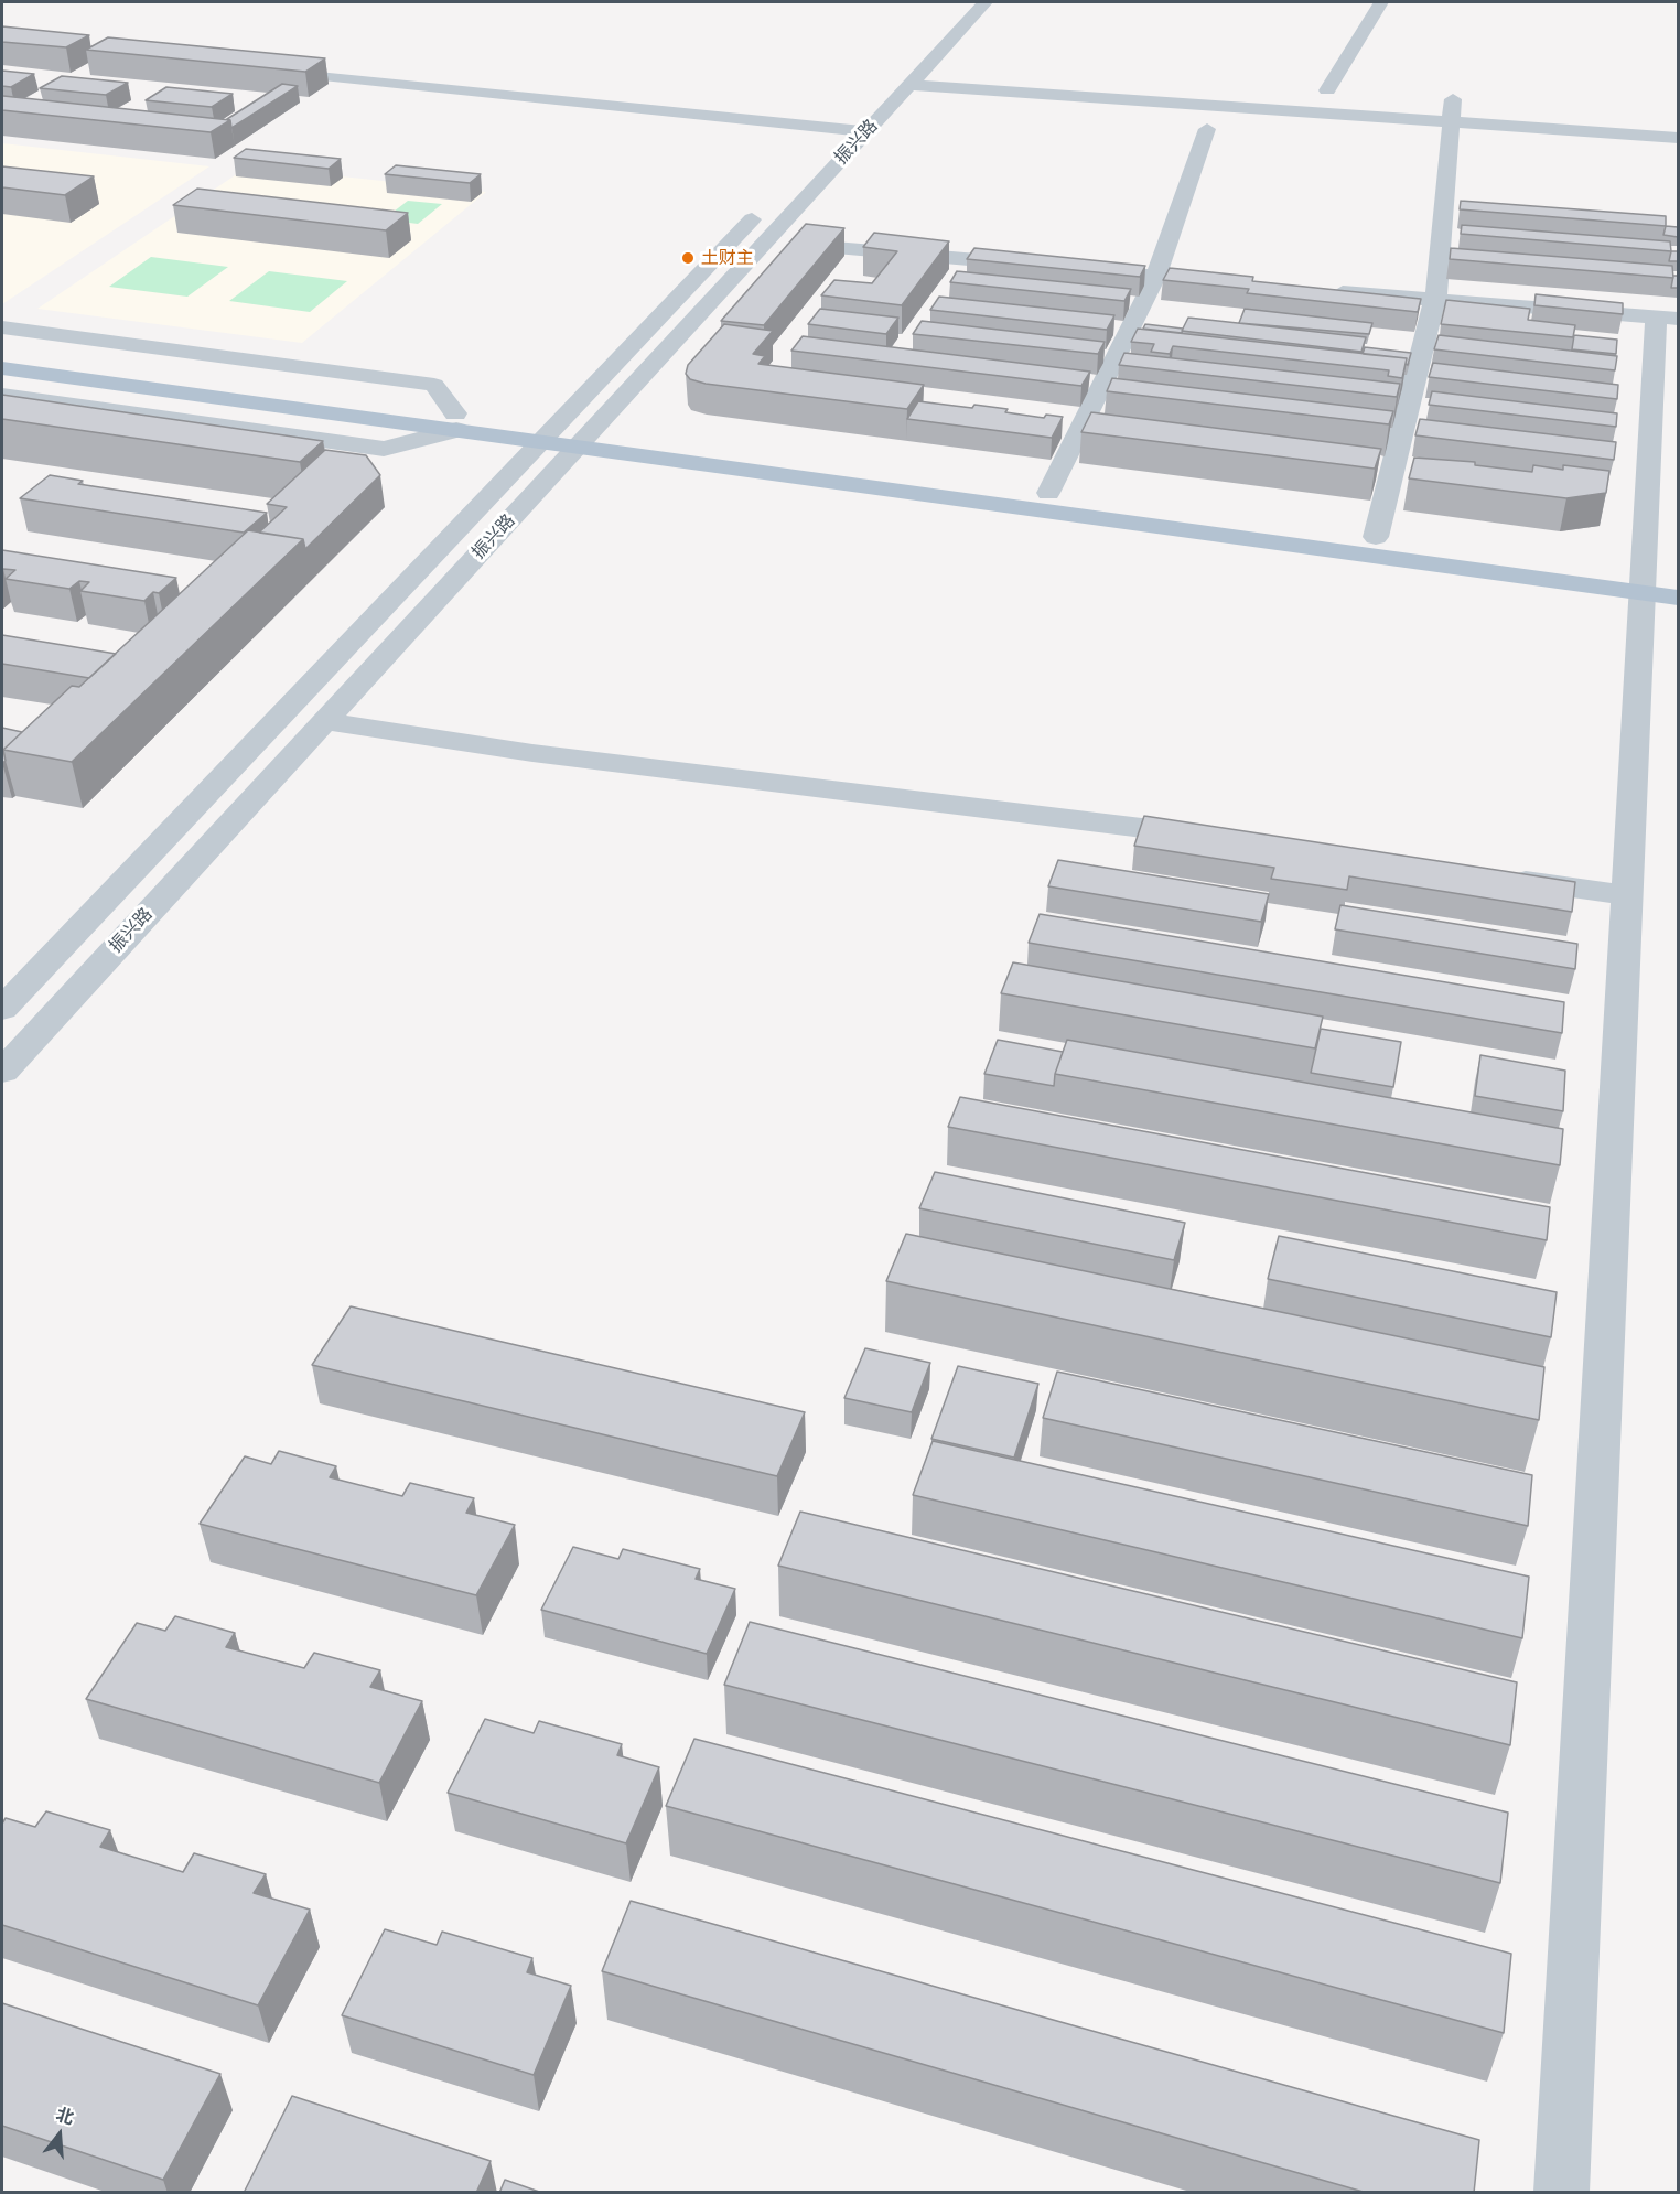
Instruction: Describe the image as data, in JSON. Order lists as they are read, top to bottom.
{
  "streets": {
    "street": ["振兴路"]
  },
  "places": ["土财主"],
  "north": "top"
}
